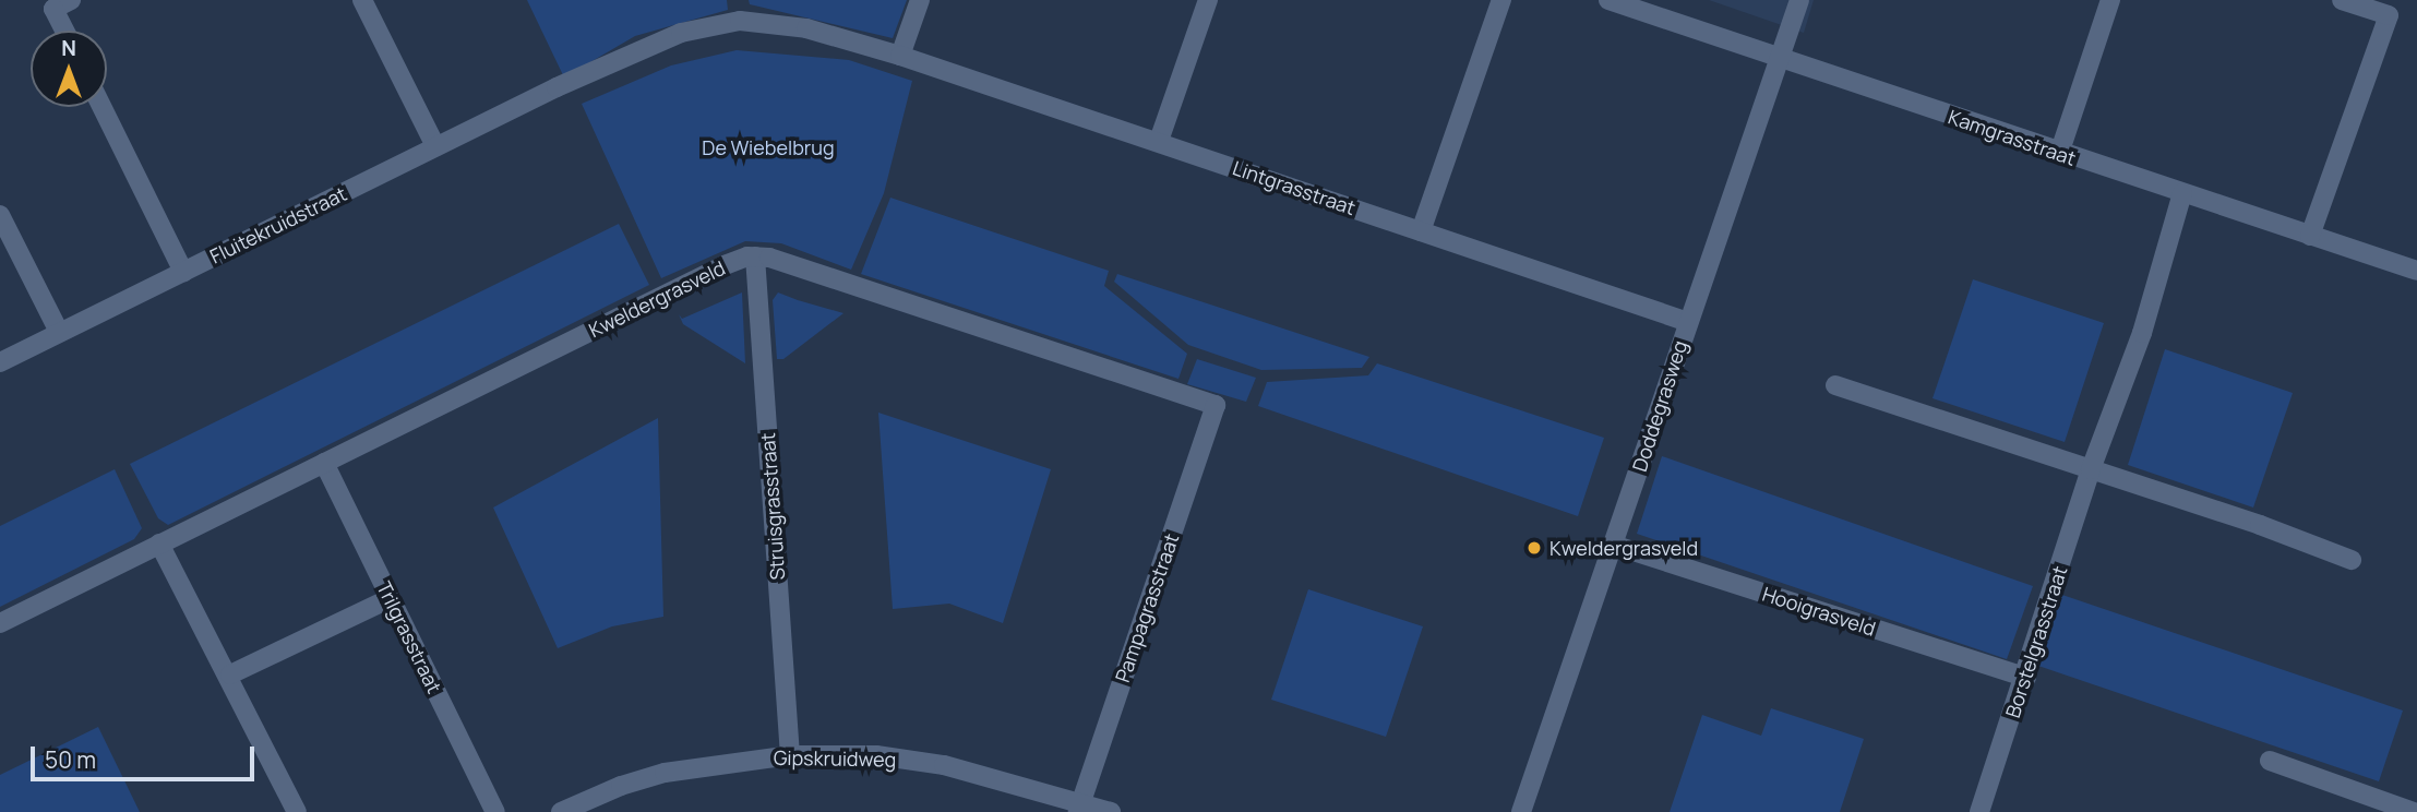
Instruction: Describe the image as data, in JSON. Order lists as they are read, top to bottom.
{
  "streets": {
    "street": [
      "Kamgrasstraat",
      "Lintgrasstraat",
      "Fluitekruidstraat",
      "Kweldergrasveld",
      "Doddegrasweg",
      "Struisgrasstraat",
      "Pampagrasstraat",
      "Hooigrasveld",
      "Trilgrasstraat",
      "Borstelgrasstraat",
      "Gipskruidweg"
    ]
  },
  "crossings": [
    ["Kamgrasstraat", "Doddegrasweg"],
    ["Kamgrasstraat", "Borstelgrasstraat"],
    ["Lintgrasstraat", "Fluitekruidstraat"],
    ["Lintgrasstraat", "Doddegrasweg"],
    ["Kweldergrasveld", "Struisgrasstraat"],
    ["Kweldergrasveld", "Pampagrasstraat"],
    ["Kweldergrasveld", "Trilgrasstraat"],
    ["Doddegrasweg", "Hooigrasveld"],
    ["Struisgrasstraat", "Gipskruidweg"],
    ["Pampagrasstraat", "Gipskruidweg"],
    ["Hooigrasveld", "Borstelgrasstraat"]
  ],
  "parks": ["De Wiebelbrug"],
  "places": ["Kweldergrasveld"],
  "scale_bar": "50 m",
  "north": "top"
}
